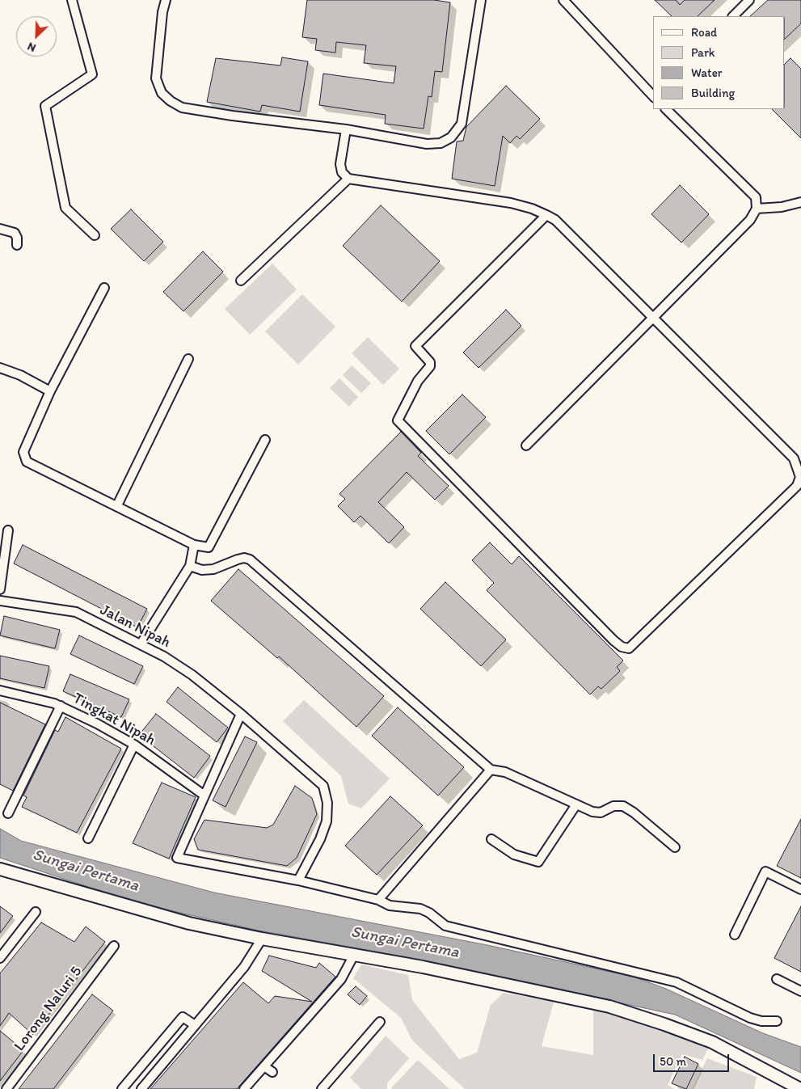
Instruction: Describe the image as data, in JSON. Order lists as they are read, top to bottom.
{
  "streets": {
    "street": ["Jalan Nipah", "Tingkat Nipah", "Lorong Naluri 5"]
  },
  "water": ["Sungai Pertama"],
  "legend": [
    "Road",
    "Park",
    "Water",
    "Building"
  ],
  "scale_bar": "50 m",
  "north": "bottom left"
}
